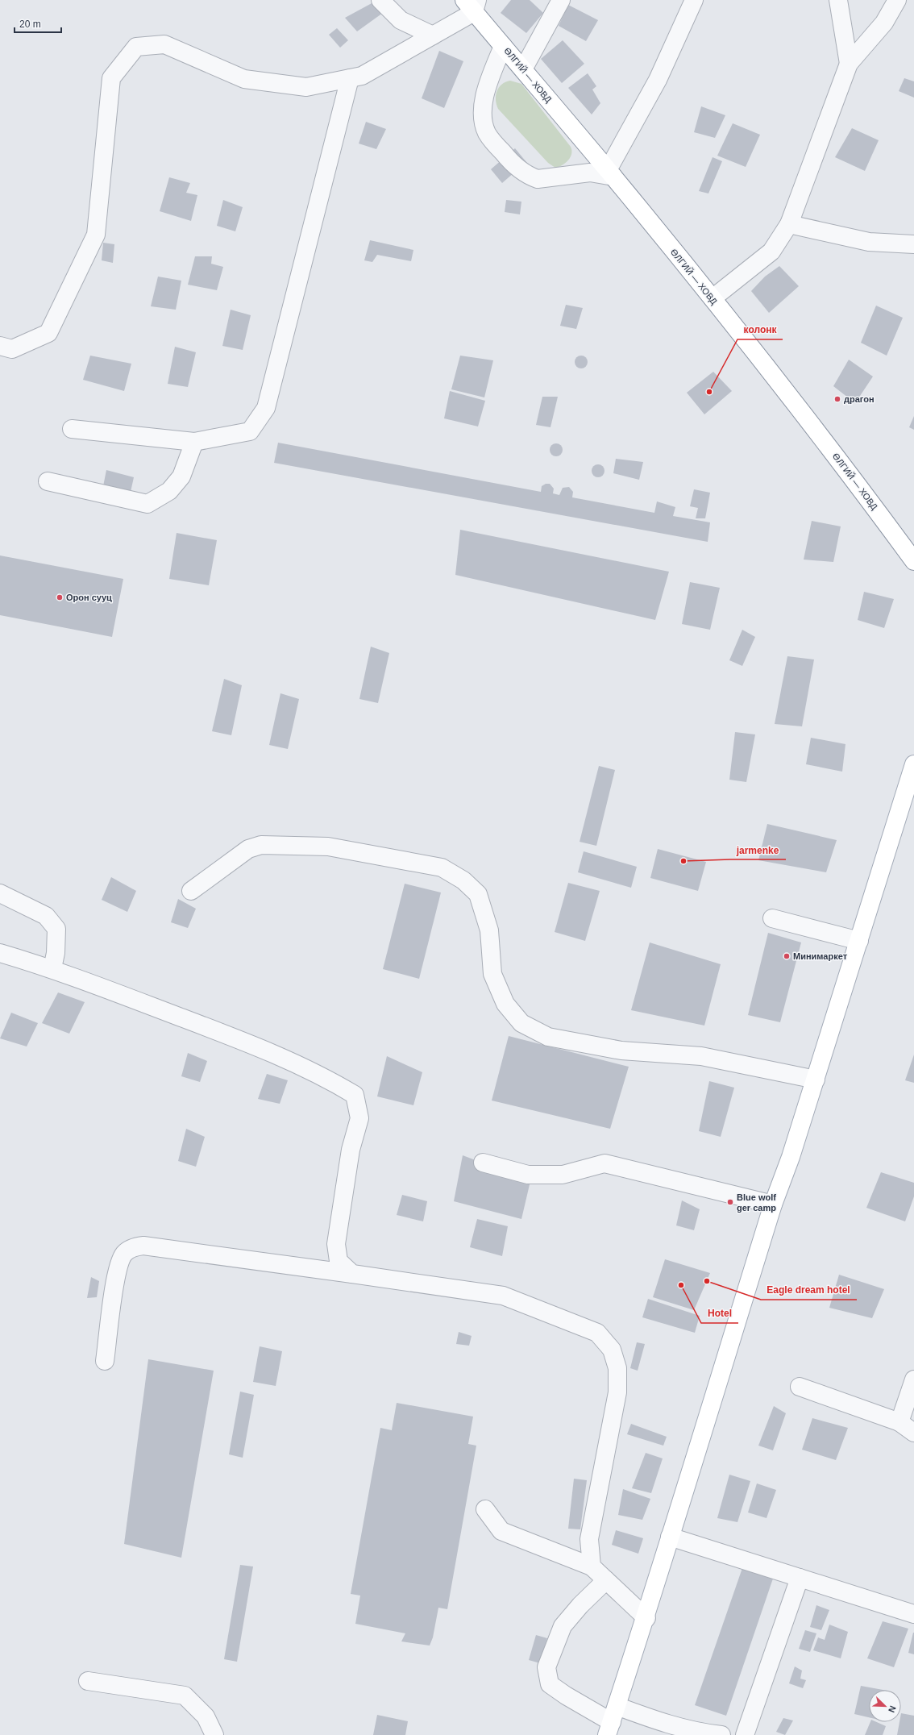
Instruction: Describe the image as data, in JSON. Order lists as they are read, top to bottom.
{
  "streets": {
    "main road": ["ӨЛГИЙ — ХОВД"]
  },
  "places": [
    "колонк",
    "драгон",
    "Орон сууц",
    "jarmenke",
    "Минимаркет",
    "Blue wolf ger camp",
    "Eagle dream hotel",
    "Hotel"
  ],
  "scale_bar": "20 m",
  "north": "bottom right"
}
